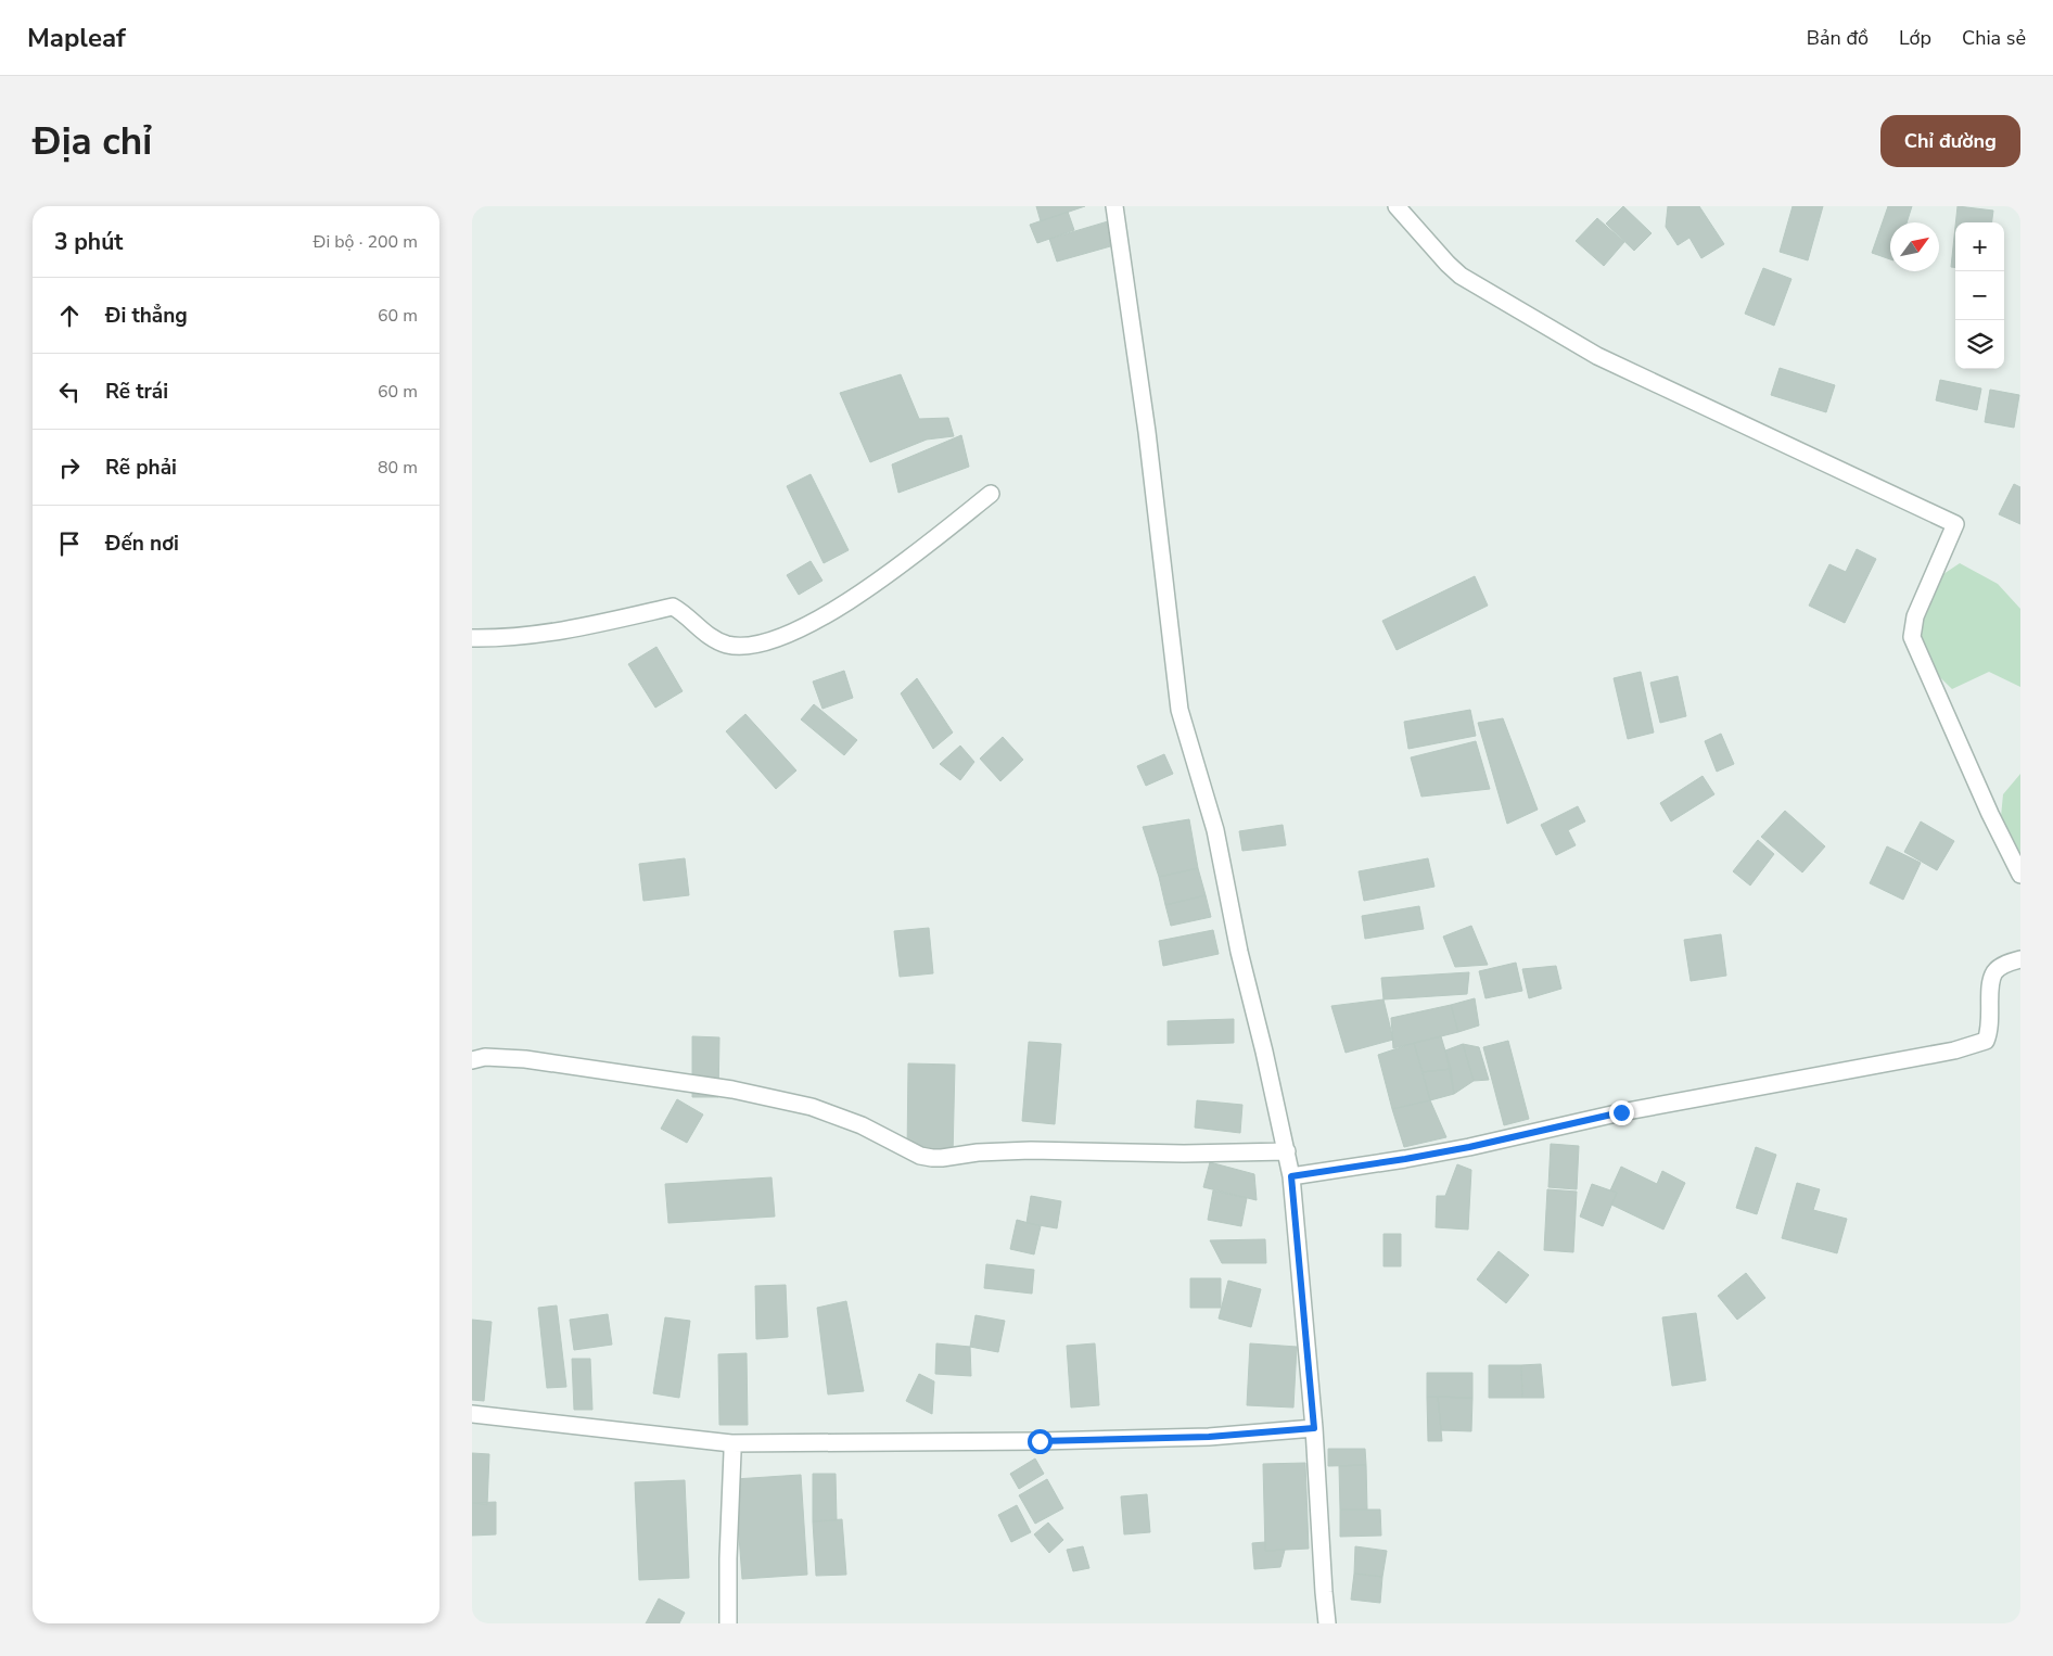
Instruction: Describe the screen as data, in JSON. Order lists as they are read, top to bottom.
{
  "north": "top right",
  "page": {
    "header": "Mapleaf",
    "nav": ["Bản đồ", "Lớp", "Chia sẻ"],
    "buttons": "Chỉ đường",
    "title": "Địa chỉ",
    "heading": ["3 phút", "Đi bộ · 200 m"],
    "map_buttons": ["+", "−"],
    "list": [
      ["Đi thẳng", "60 m"],
      ["Rẽ trái", "60 m"],
      ["Rẽ phải", "80 m"],
      "Đến nơi"
    ]
  }
}
